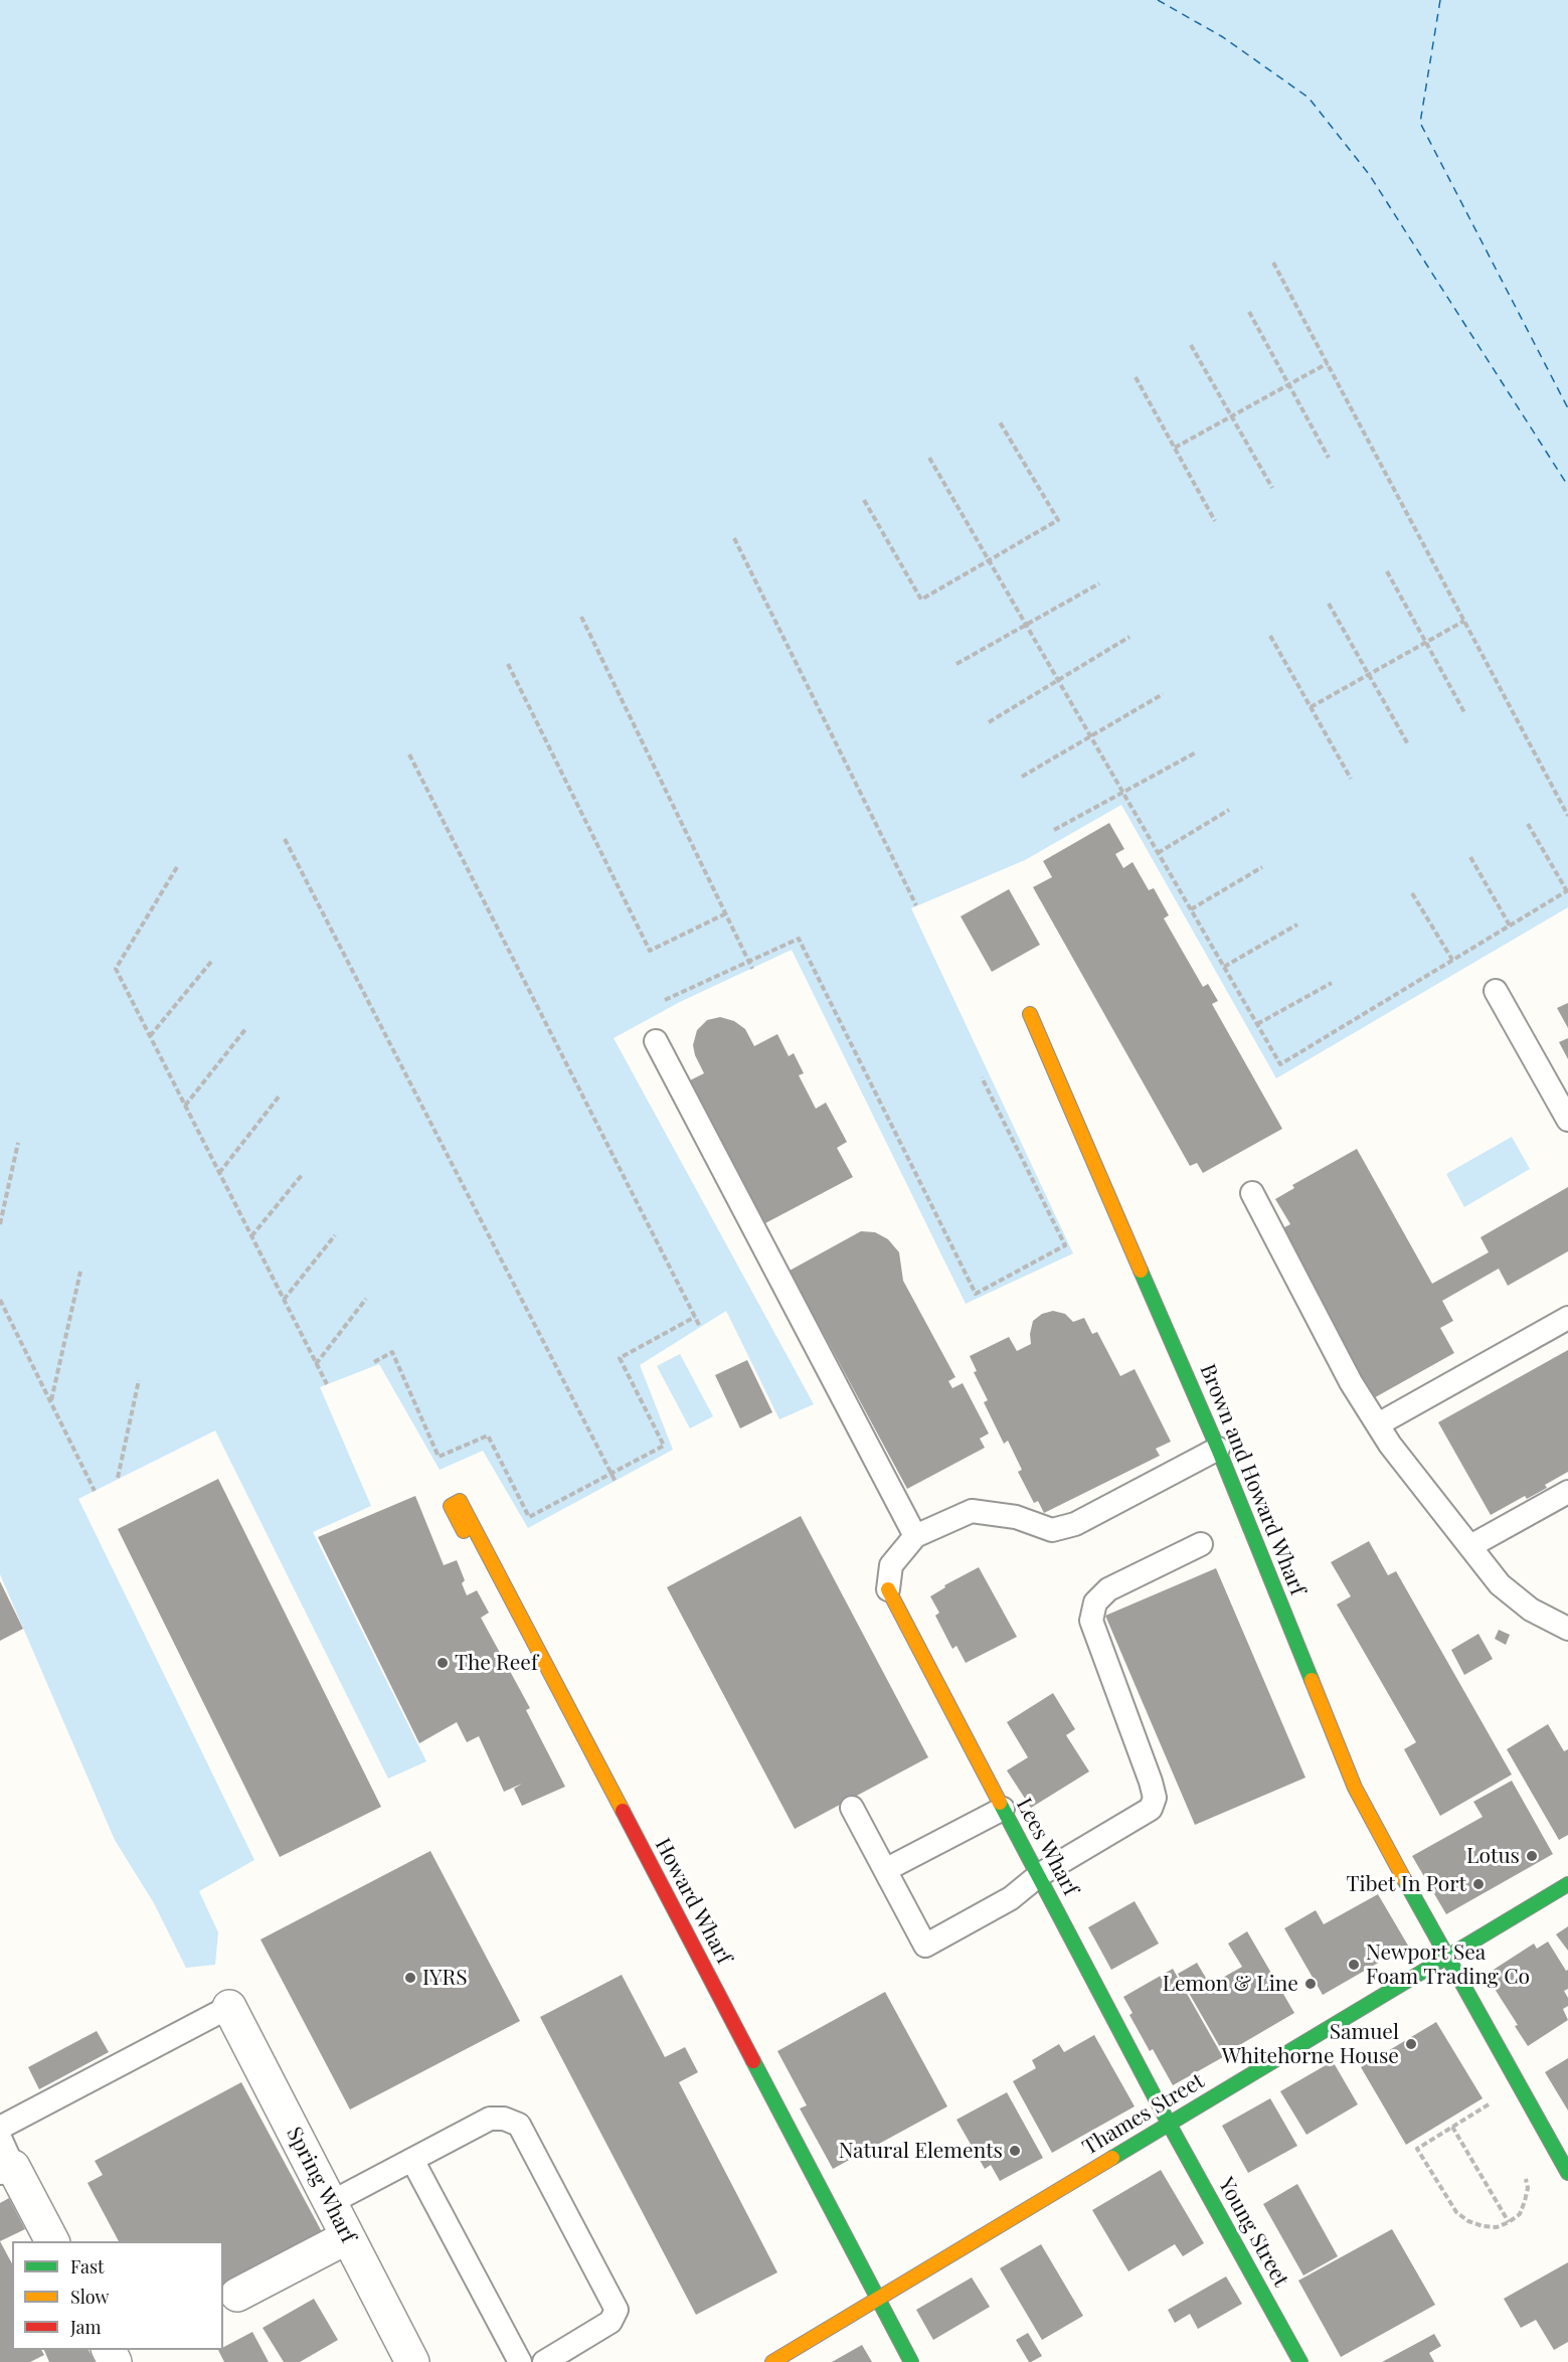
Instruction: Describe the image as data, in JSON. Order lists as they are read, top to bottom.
{
  "streets": {
    "street": [
      "Brown and Howard Wharf",
      "Lees Wharf",
      "Howard Wharf",
      "Thames Street",
      "Spring Wharf",
      "Young Street"
    ]
  },
  "crossings": [
    ["Brown and Howard Wharf", "Thames Street"],
    ["Lees Wharf", "Thames Street"],
    ["Lees Wharf", "Young Street"],
    ["Howard Wharf", "Thames Street"],
    ["Thames Street", "Young Street"]
  ],
  "places": [
    "The Reef",
    "Lotus",
    "Tibet In Port",
    "Newport Sea Foam Trading Co",
    "IYRS",
    "Lemon & Line",
    "Samuel Whitehorne House",
    "Natural Elements"
  ],
  "legend": ["Fast", "Slow", "Jam"]
}
